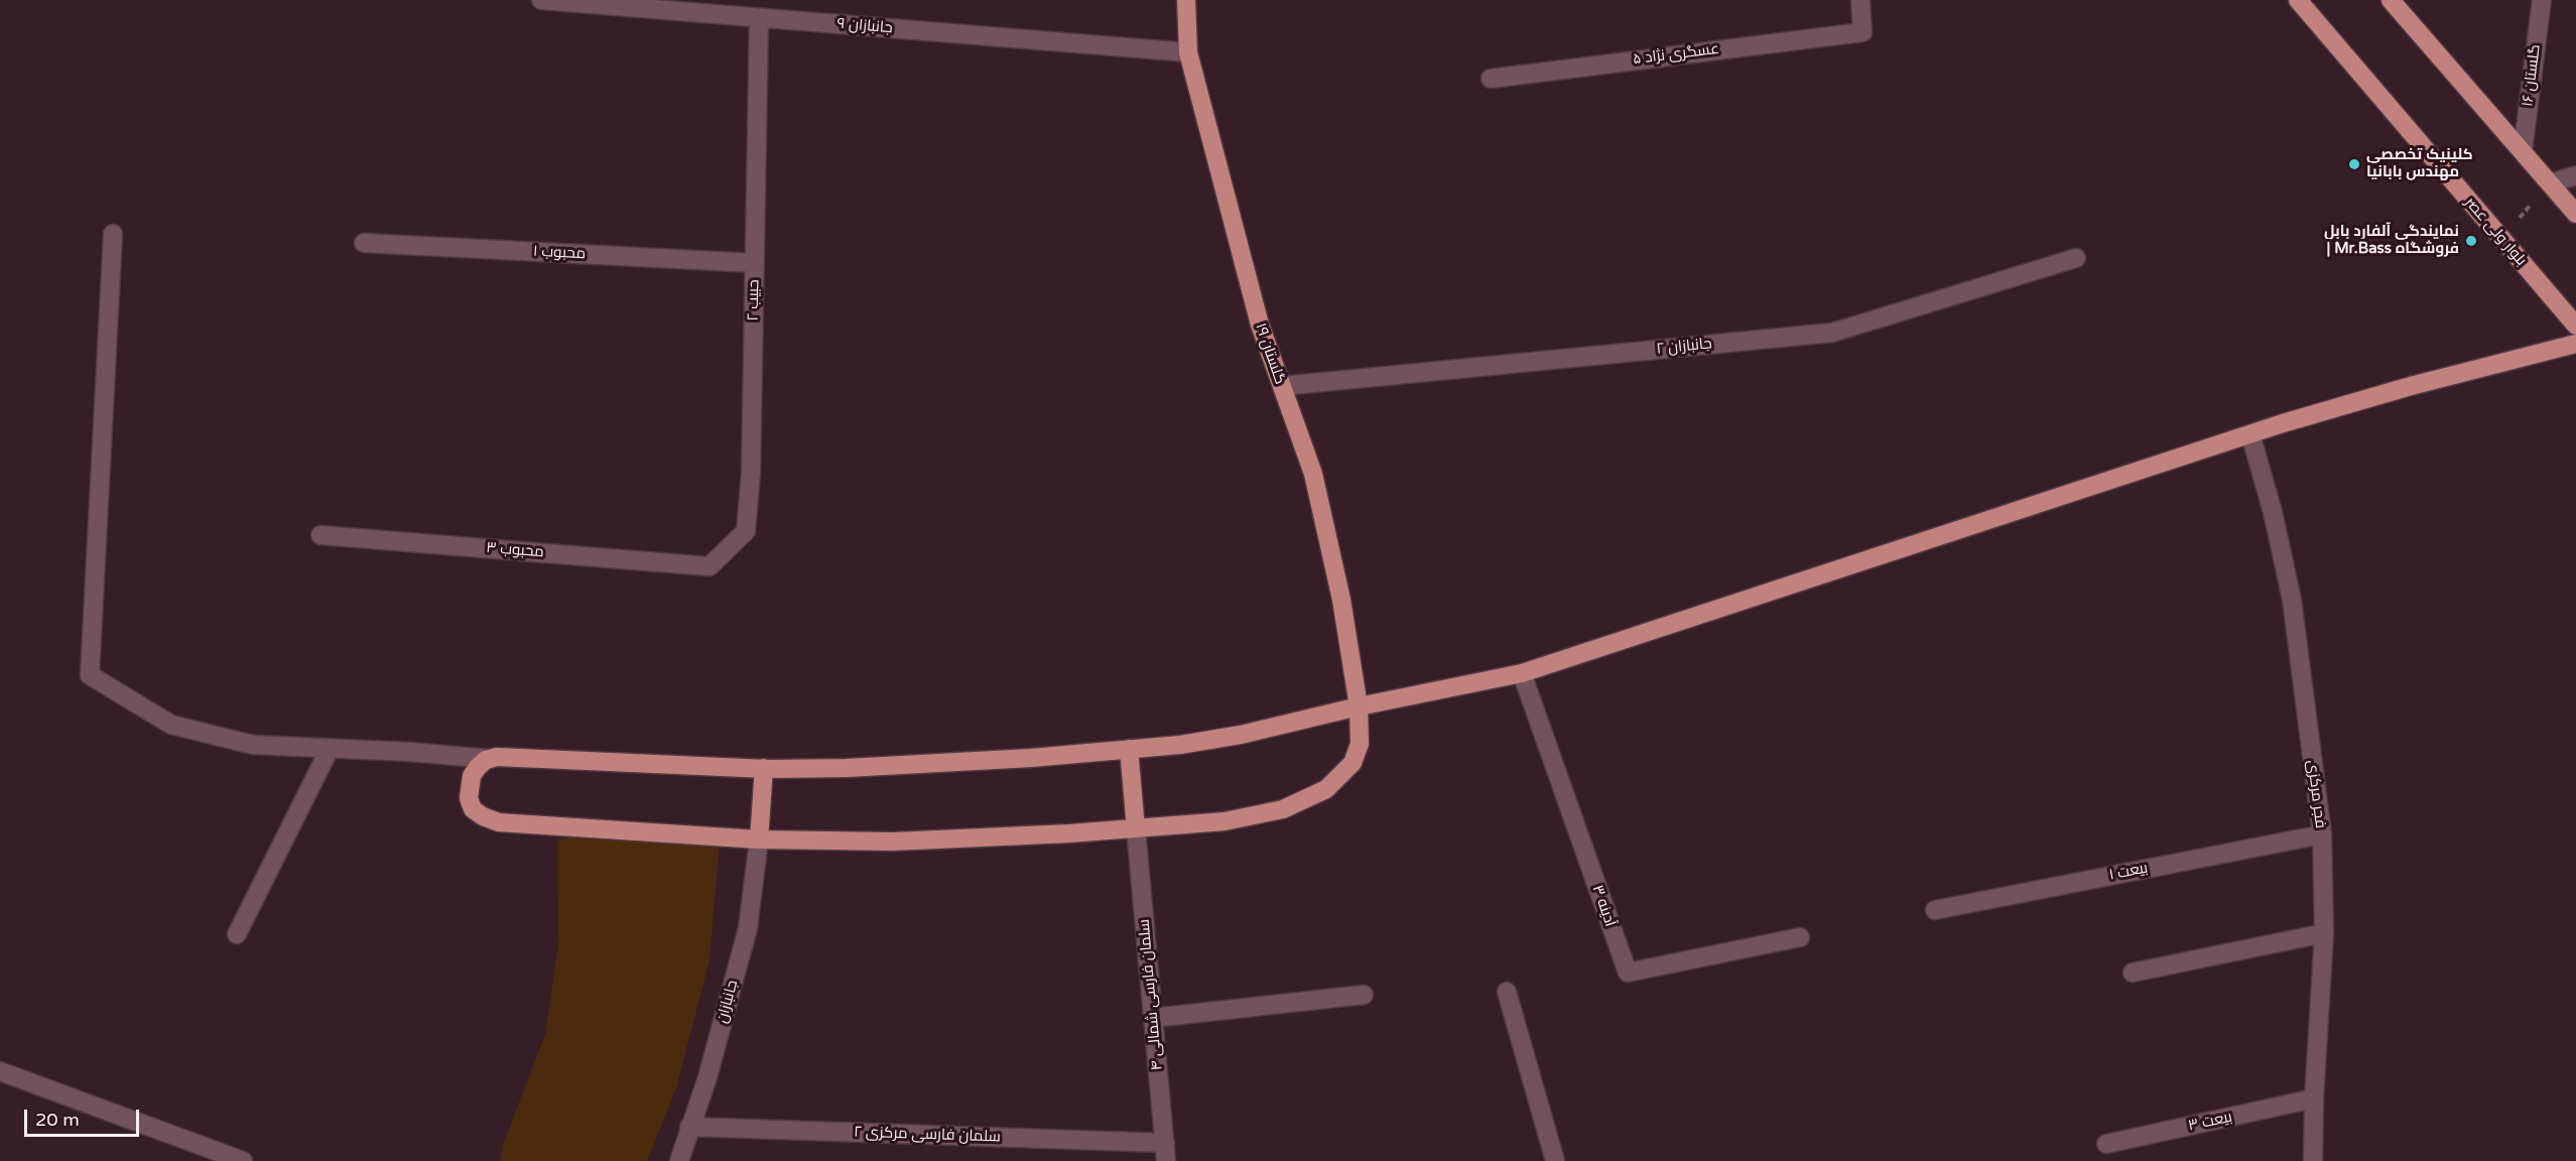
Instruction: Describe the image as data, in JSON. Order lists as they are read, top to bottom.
{
  "streets": {
    "main road": ["بلوار ولی عصر", "گلستان ۱۹"],
    "street": [
      "جانبازان ۹",
      "عسگری نژاد ۵",
      "گلستان ۱۶",
      "محبوب ۱",
      "حبیب ۲",
      "جانبازان ۲",
      "محبوب ۳",
      "فجر مرکزی",
      "بیعت ۱",
      "آدینه ۳",
      "سلمان فارسی شمالی ۴",
      "جانبازان",
      "بیعت ۳",
      "سلمان فارسی مرکزی ۲"
    ]
  },
  "crossings": [
    ["جانبازان ۹", "حبیب ۲"],
    ["جانبازان ۹", "گلستان ۱۹"],
    ["محبوب ۱", "حبیب ۲"],
    ["حبیب ۲", "محبوب ۳"],
    ["جانبازان ۲", "گلستان ۱۹"],
    ["گلستان ۱۹", "سلمان فارسی شمالی ۴"],
    ["گلستان ۱۹", "جانبازان"],
    ["فجر مرکزی", "بیعت ۱"],
    ["فجر مرکزی", "بیعت ۳"],
    ["سلمان فارسی شمالی ۴", "سلمان فارسی مرکزی ۲"],
    ["جانبازان", "سلمان فارسی مرکزی ۲"]
  ],
  "places": ["کلینیک تخصصی مهندس بابانیا", "نمایندگی آلفارد بابل | Mr.Bass فروشگاه"],
  "scale_bar": "20 m"
}
